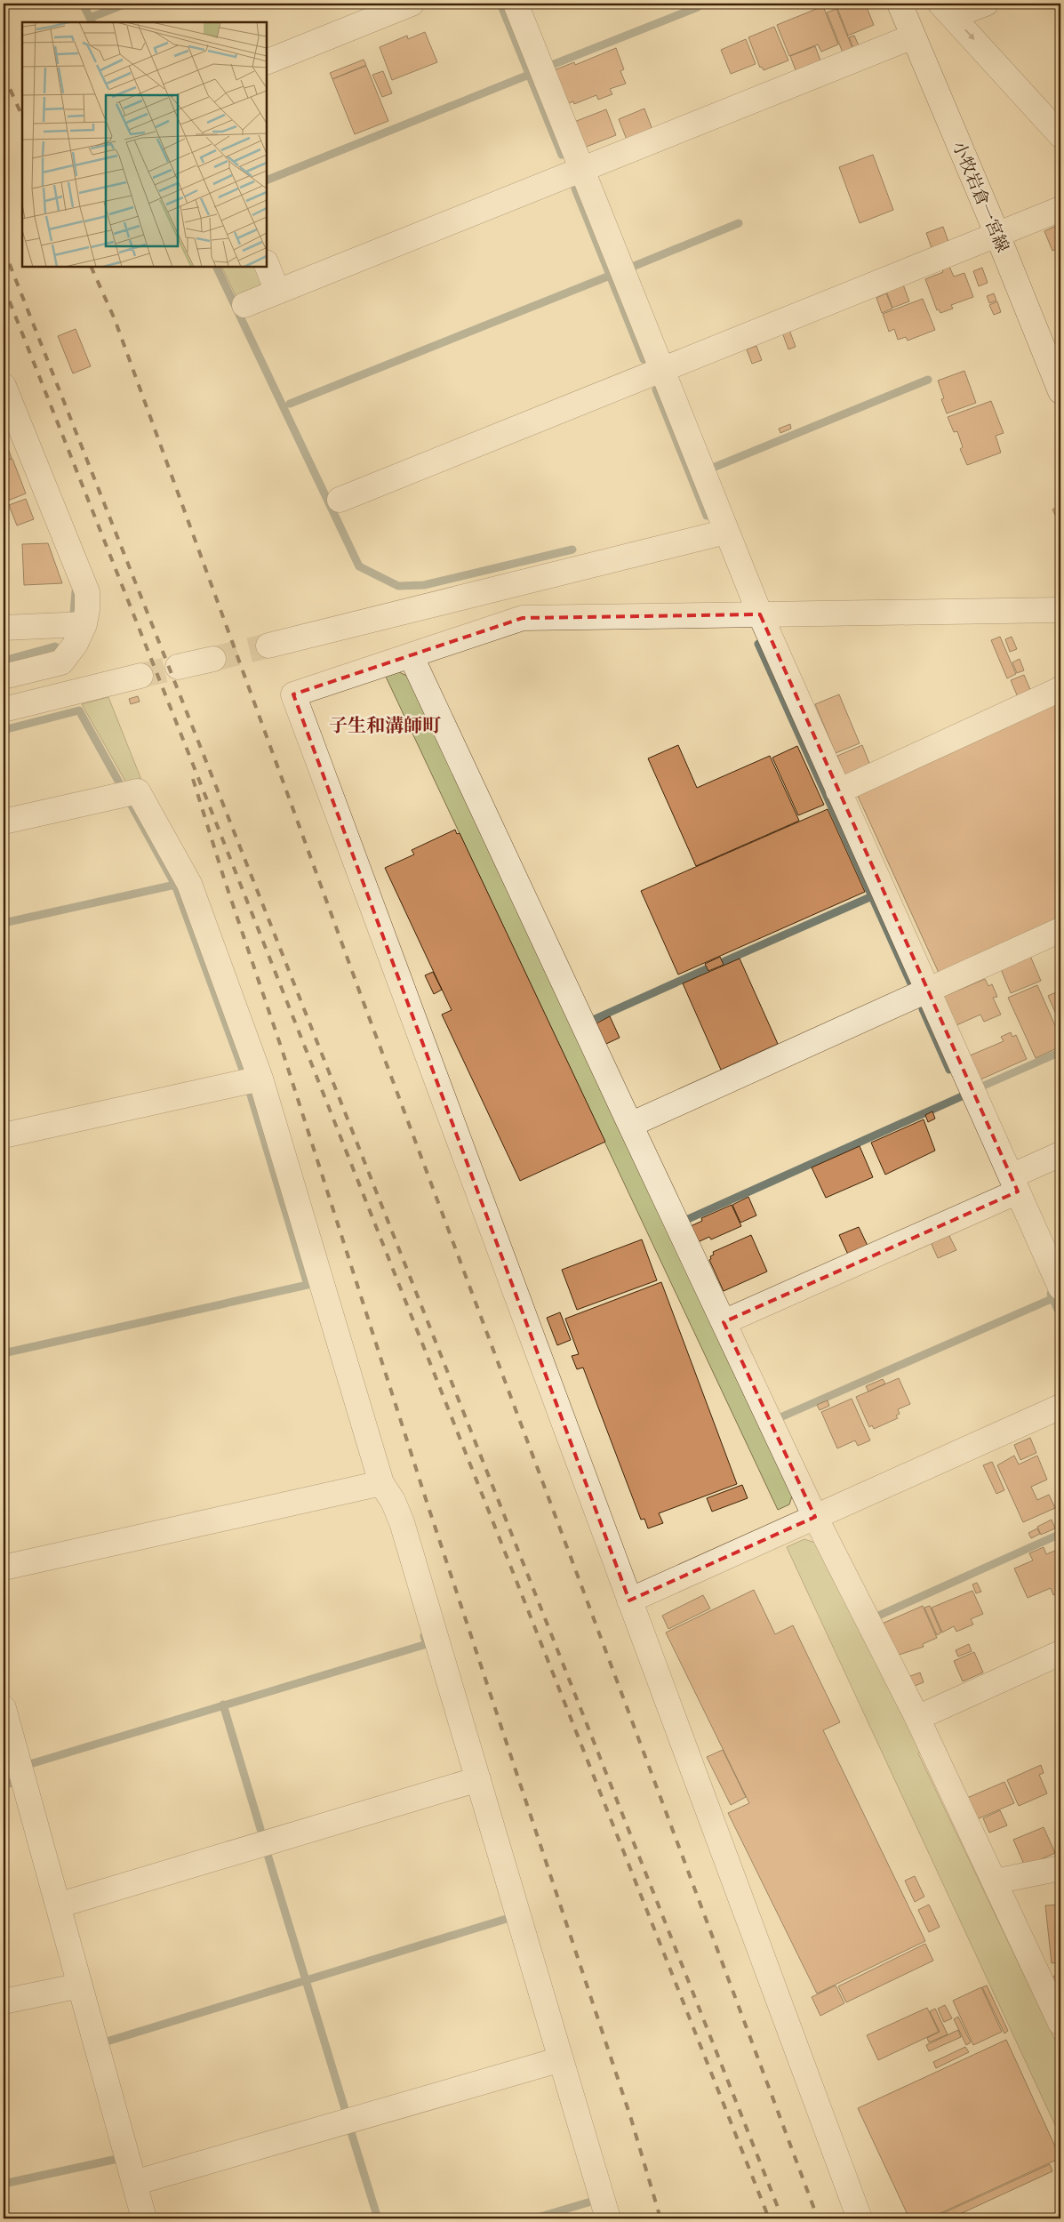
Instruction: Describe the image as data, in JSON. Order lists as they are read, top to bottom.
{
  "streets": {
    "street": ["小牧岩倉一宮線"]
  },
  "districts": ["子生和溝師町"]
}
